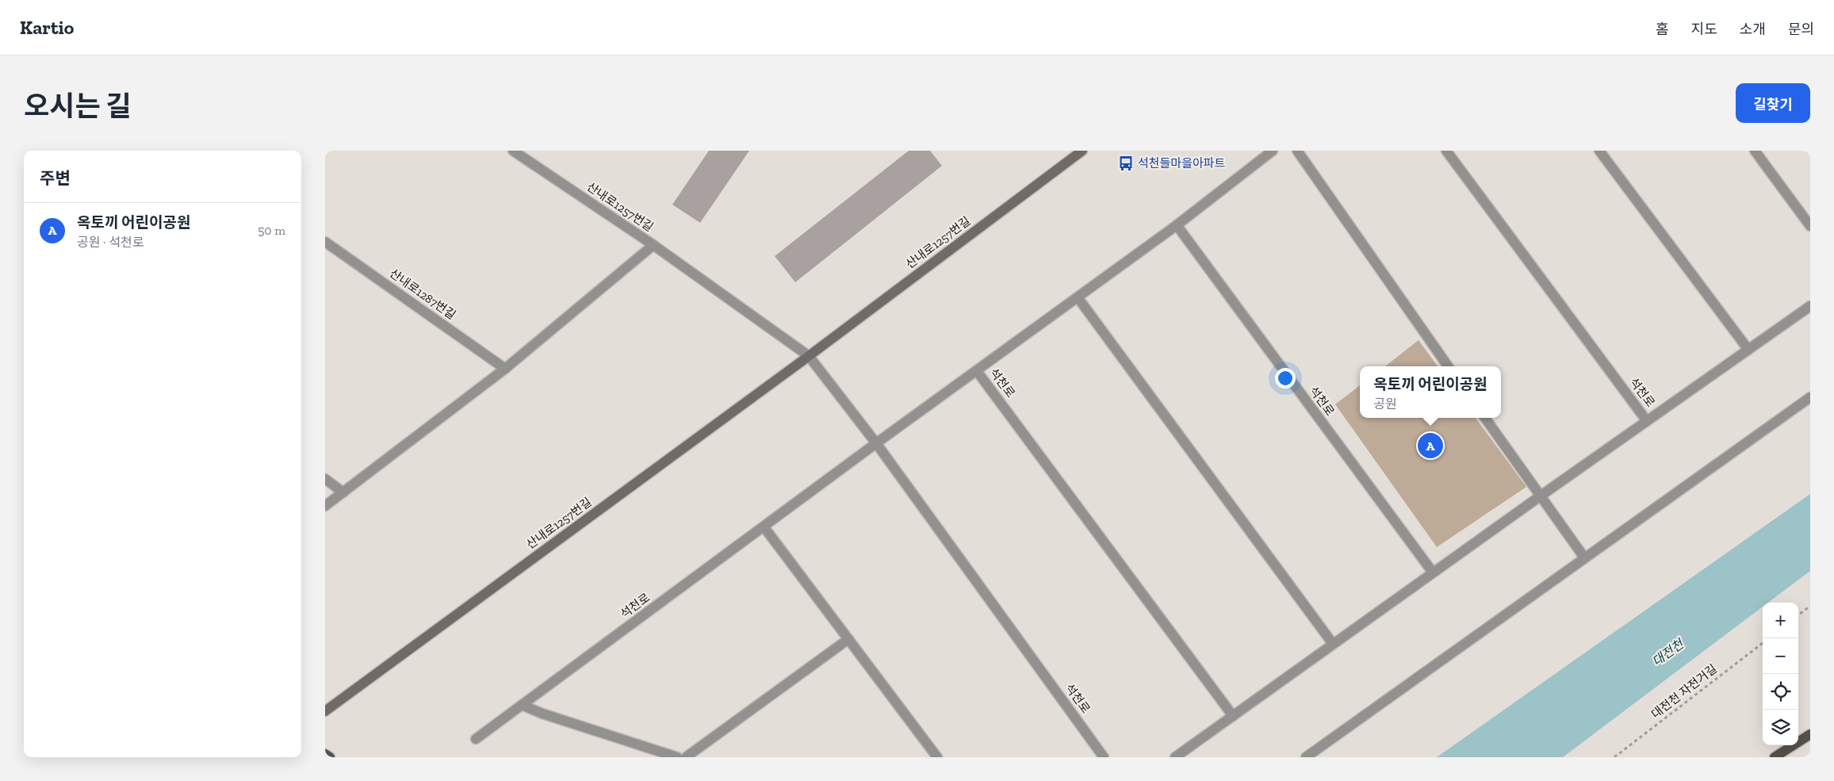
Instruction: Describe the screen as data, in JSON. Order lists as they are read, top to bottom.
{
  "streets": {
    "main road": ["산내로1257번길"],
    "street": ["산내로1287번길", "석천로"],
    "path": ["대전천 자전거길"]
  },
  "crossings": [
    ["산내로1257번길", "석천로"]
  ],
  "water": ["대전천"],
  "places": {
    "bus stop": ["석천들마을아파트"]
  },
  "page": {
    "header": "Kartio",
    "nav": [
      "홈",
      "지도",
      "소개",
      "문의"
    ],
    "title": "오시는 길",
    "buttons": "길찾기",
    "heading": "주변",
    "list": [
      {
        "mark": "A",
        "name": "옥토끼 어린이공원",
        "note": "공원 · 석천로",
        "value": "50 m"
      }
    ],
    "popup": ["옥토끼 어린이공원", "공원"],
    "pins": "A",
    "map_buttons": ["+", "−"]
  }
}
